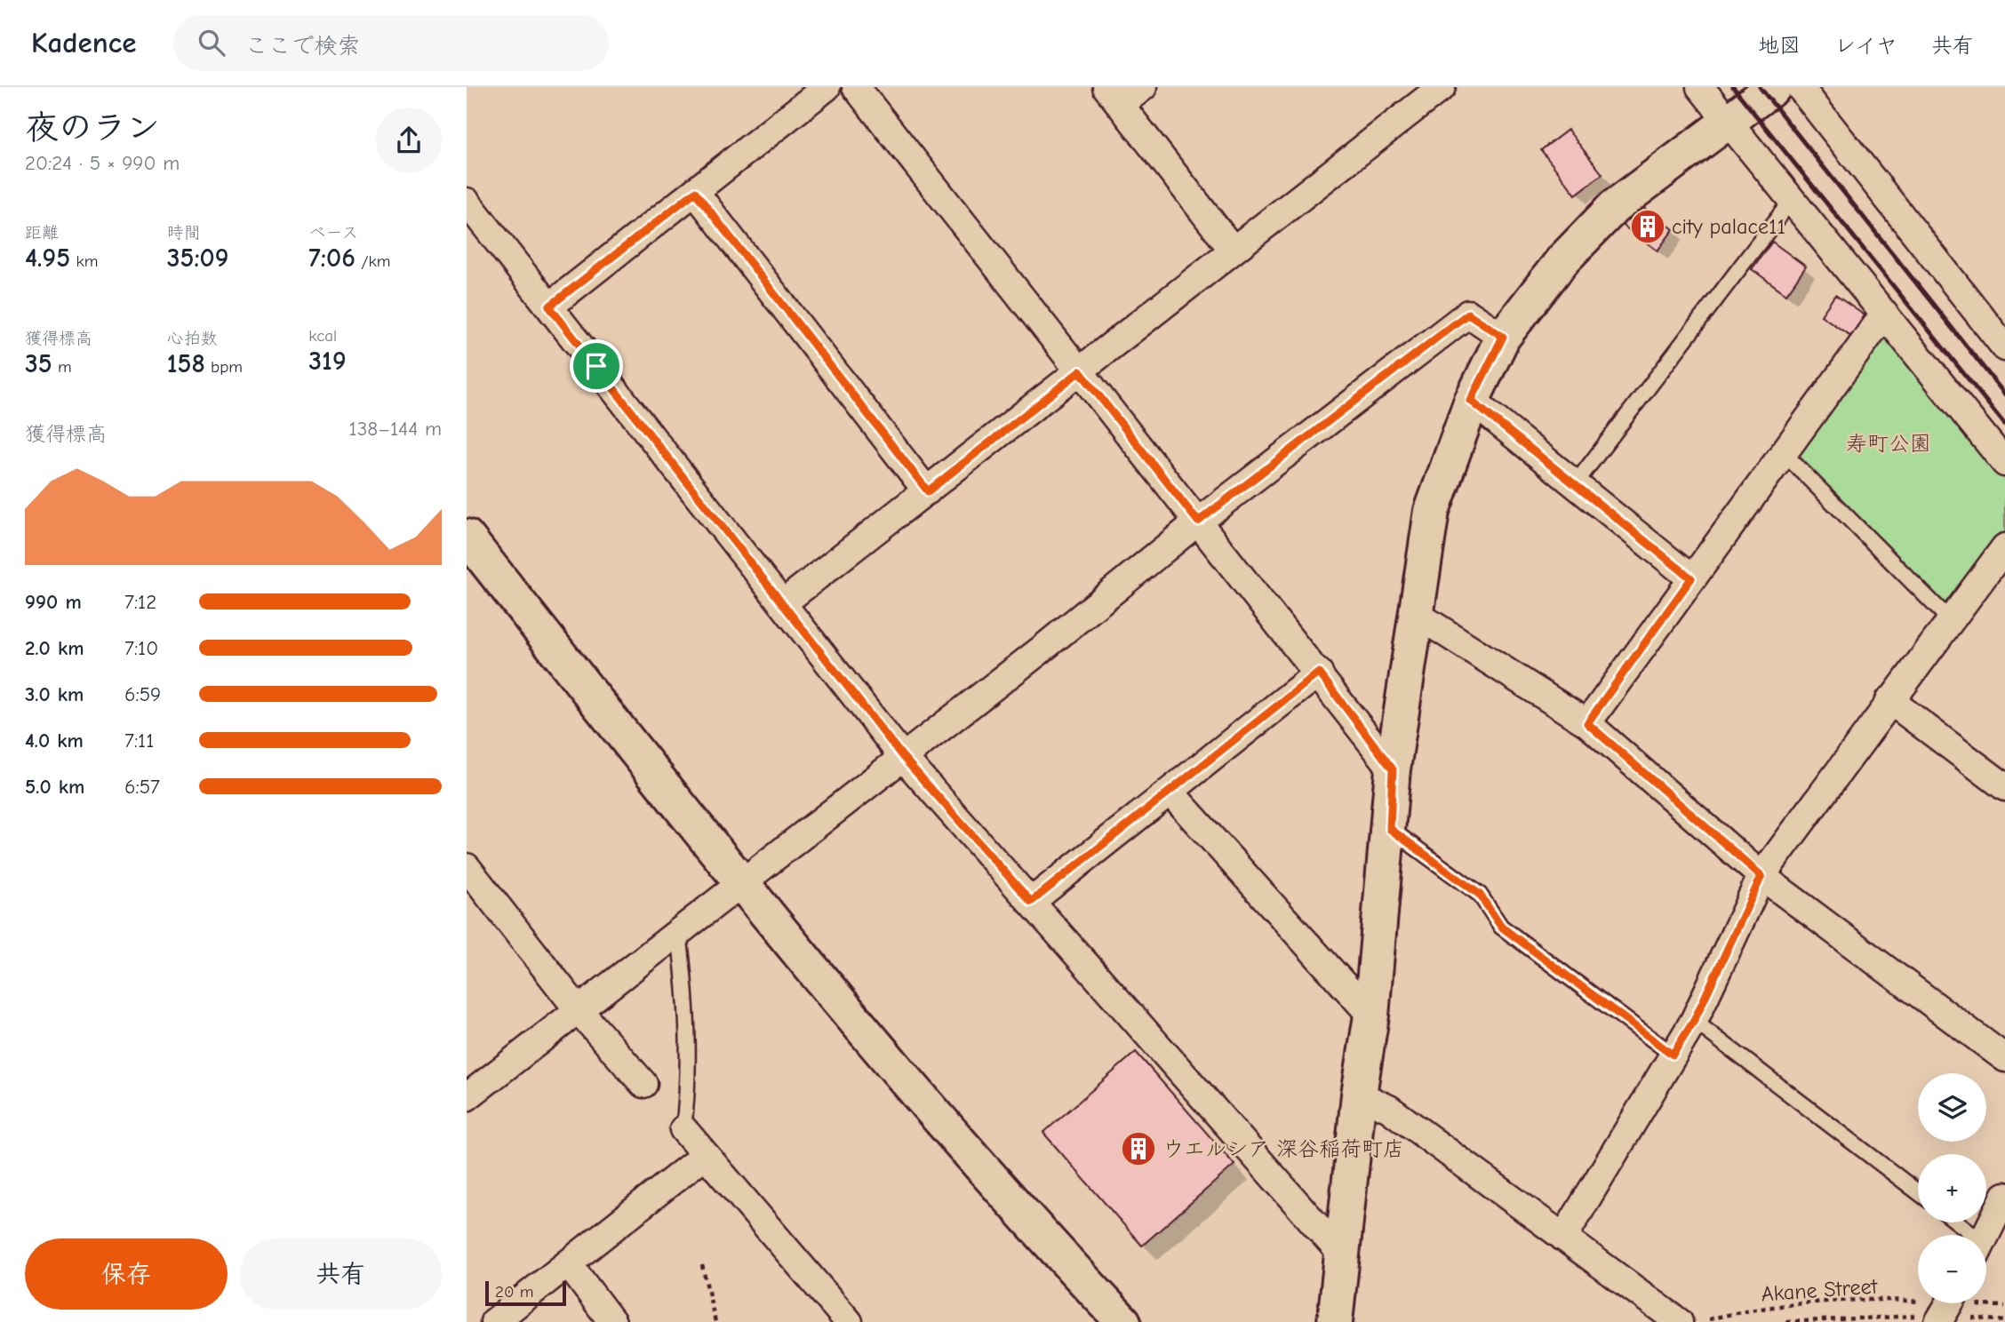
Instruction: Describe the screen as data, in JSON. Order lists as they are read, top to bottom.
{
  "streets": {
    "path": ["Akane Street"]
  },
  "parks": ["寿町公園"],
  "places": {
    "building": ["city palace11", "ウエルシア 深谷稲荷町店"]
  },
  "scale_bar": "20 m",
  "page": {
    "header": "Kadence",
    "search": "ここで検索",
    "nav": ["地図", "レイヤ", "共有"],
    "heading": ["夜のラン", "20:24 · 5 × 990 m"],
    "stats": [
      ["距離", "4.95 km"],
      ["時間", "35:09"],
      ["ペース", "7:06 /km"],
      ["獲得標高", "35 m"],
      ["心拍数", "158 bpm"],
      ["kcal", "319"]
    ],
    "chart": ["獲得標高", "138–144 m"],
    "list": [
      {
        "name": "990 m",
        "note": "7:12"
      },
      {
        "name": "2.0 km",
        "note": "7:10"
      },
      {
        "name": "3.0 km",
        "note": "6:59"
      },
      {
        "name": "4.0 km",
        "note": "7:11"
      },
      {
        "name": "5.0 km",
        "note": "6:57"
      }
    ],
    "map_buttons": ["+", "−"],
    "buttons": ["保存", "共有"],
    "scale": "20 m"
  }
}
